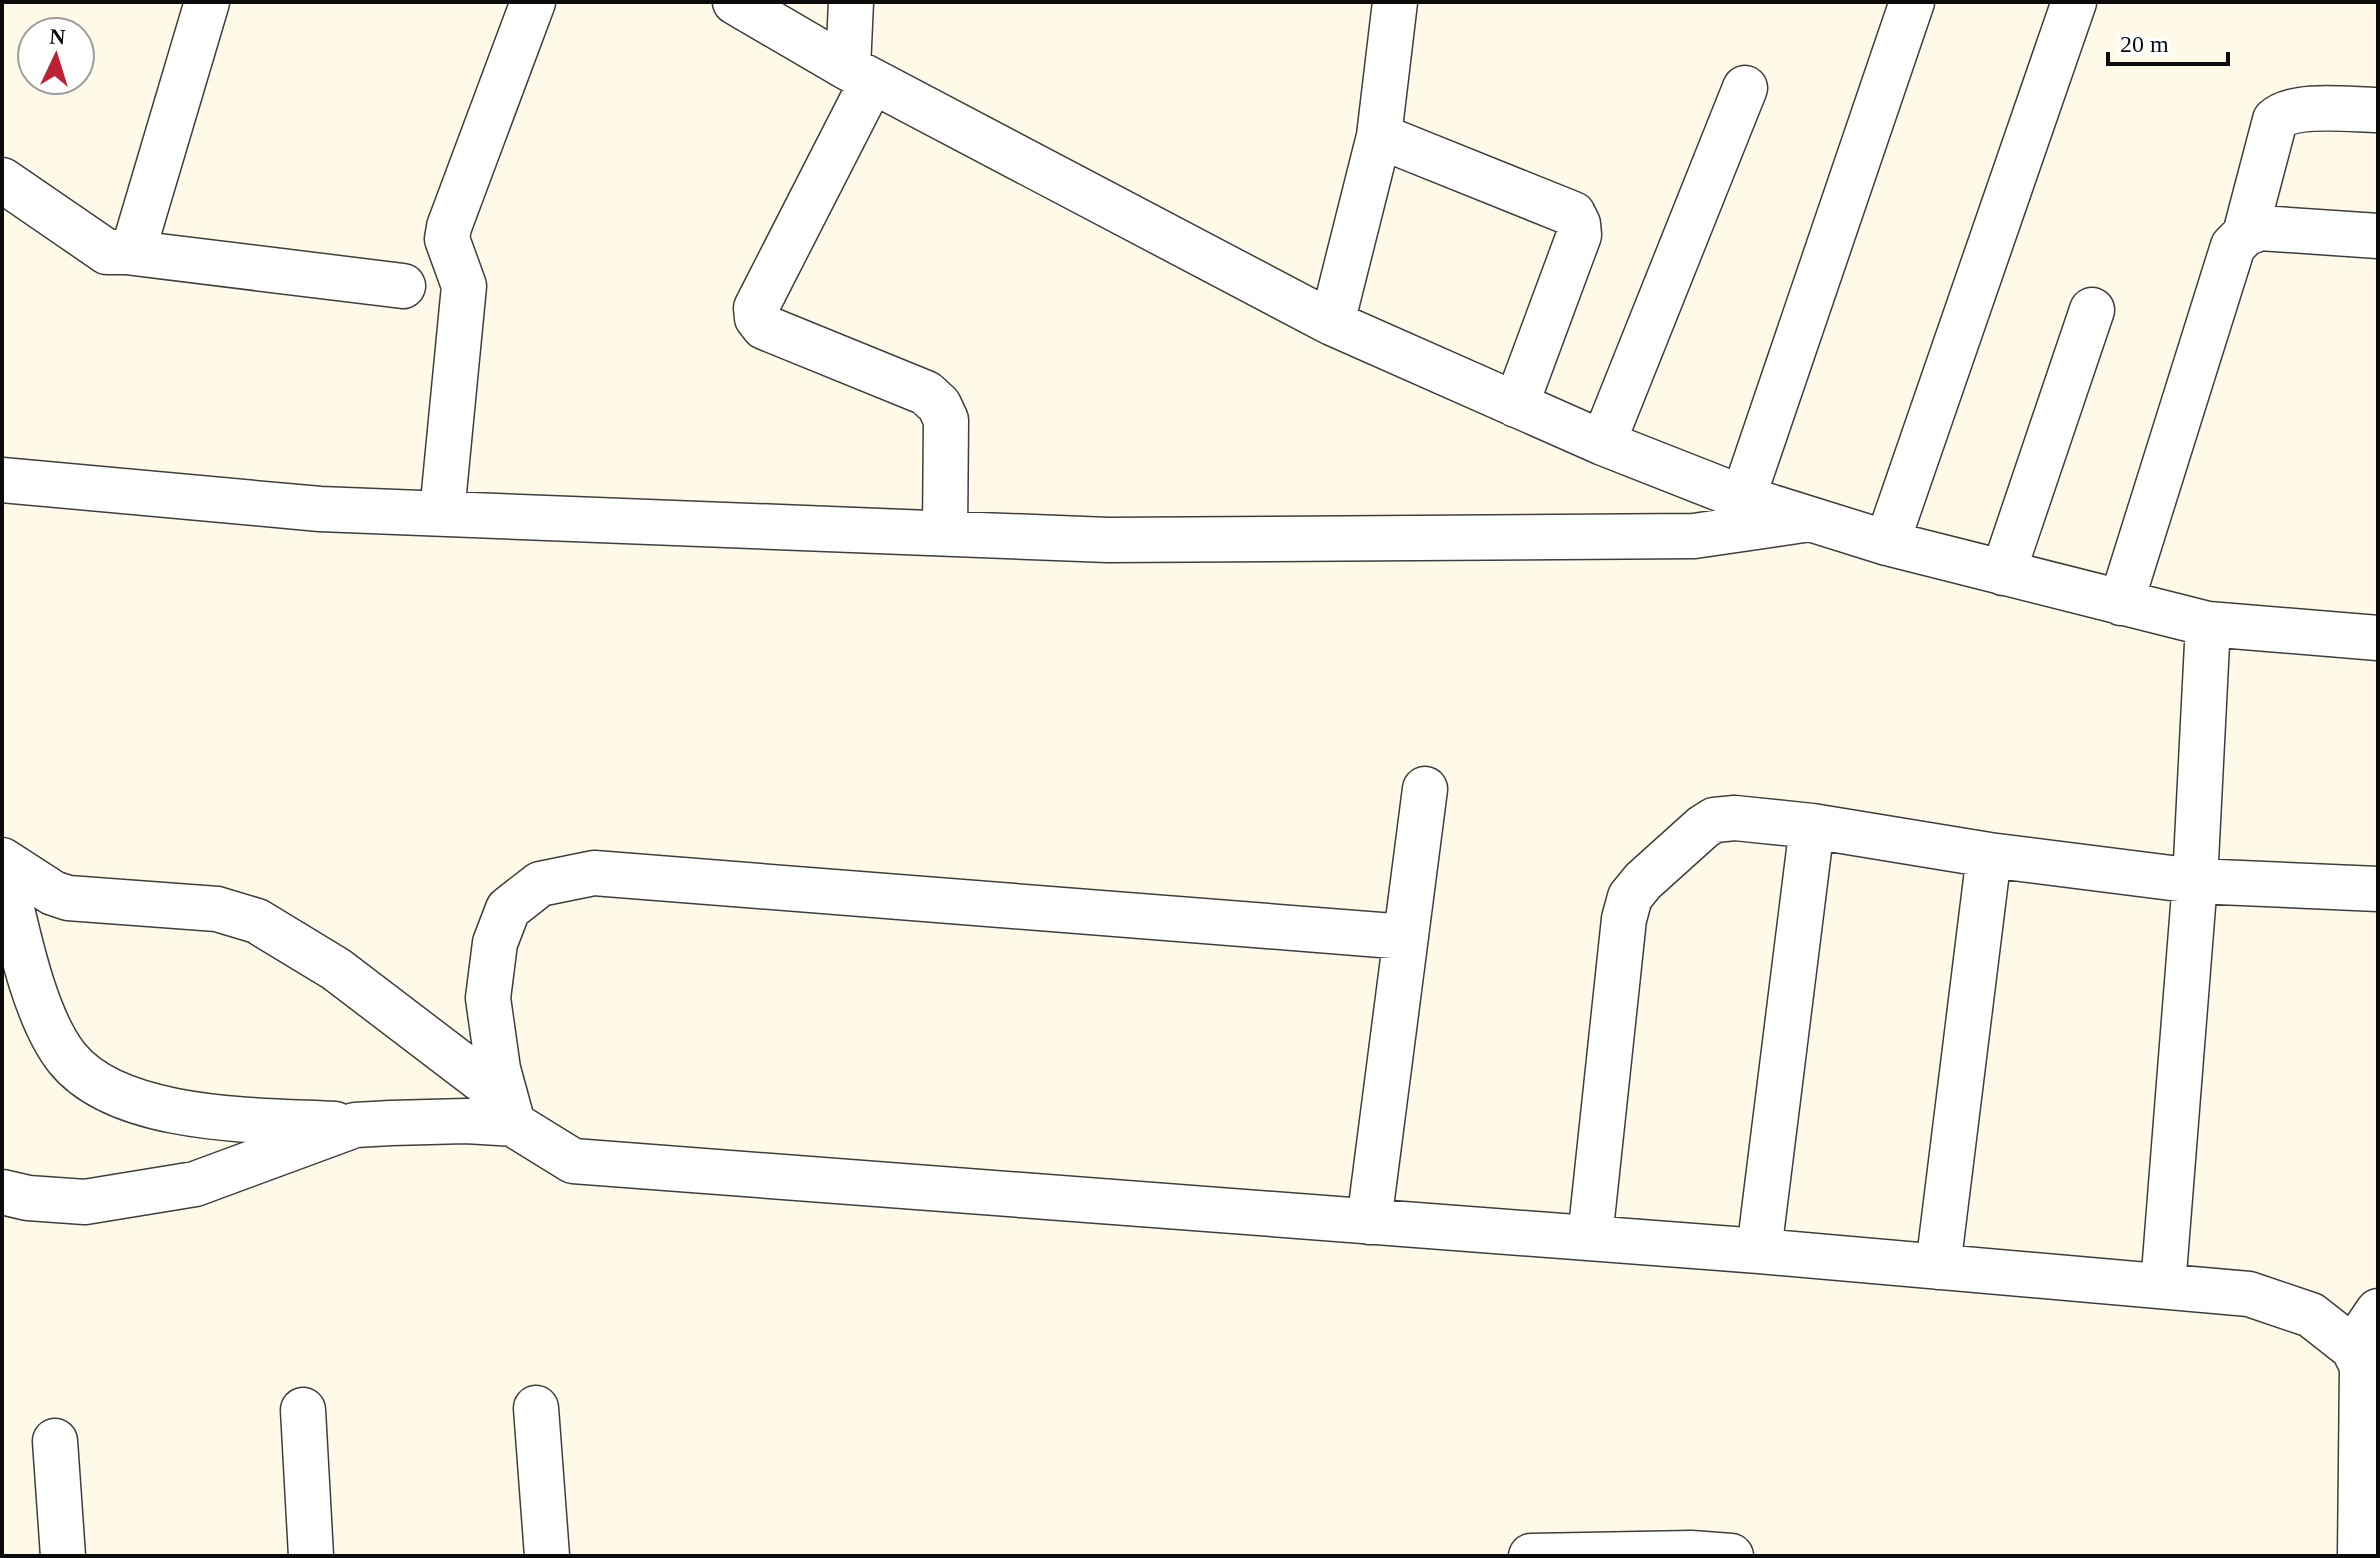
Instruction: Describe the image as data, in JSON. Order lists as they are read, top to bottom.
{
  "scale_bar": "20 m",
  "north": "top"
}
